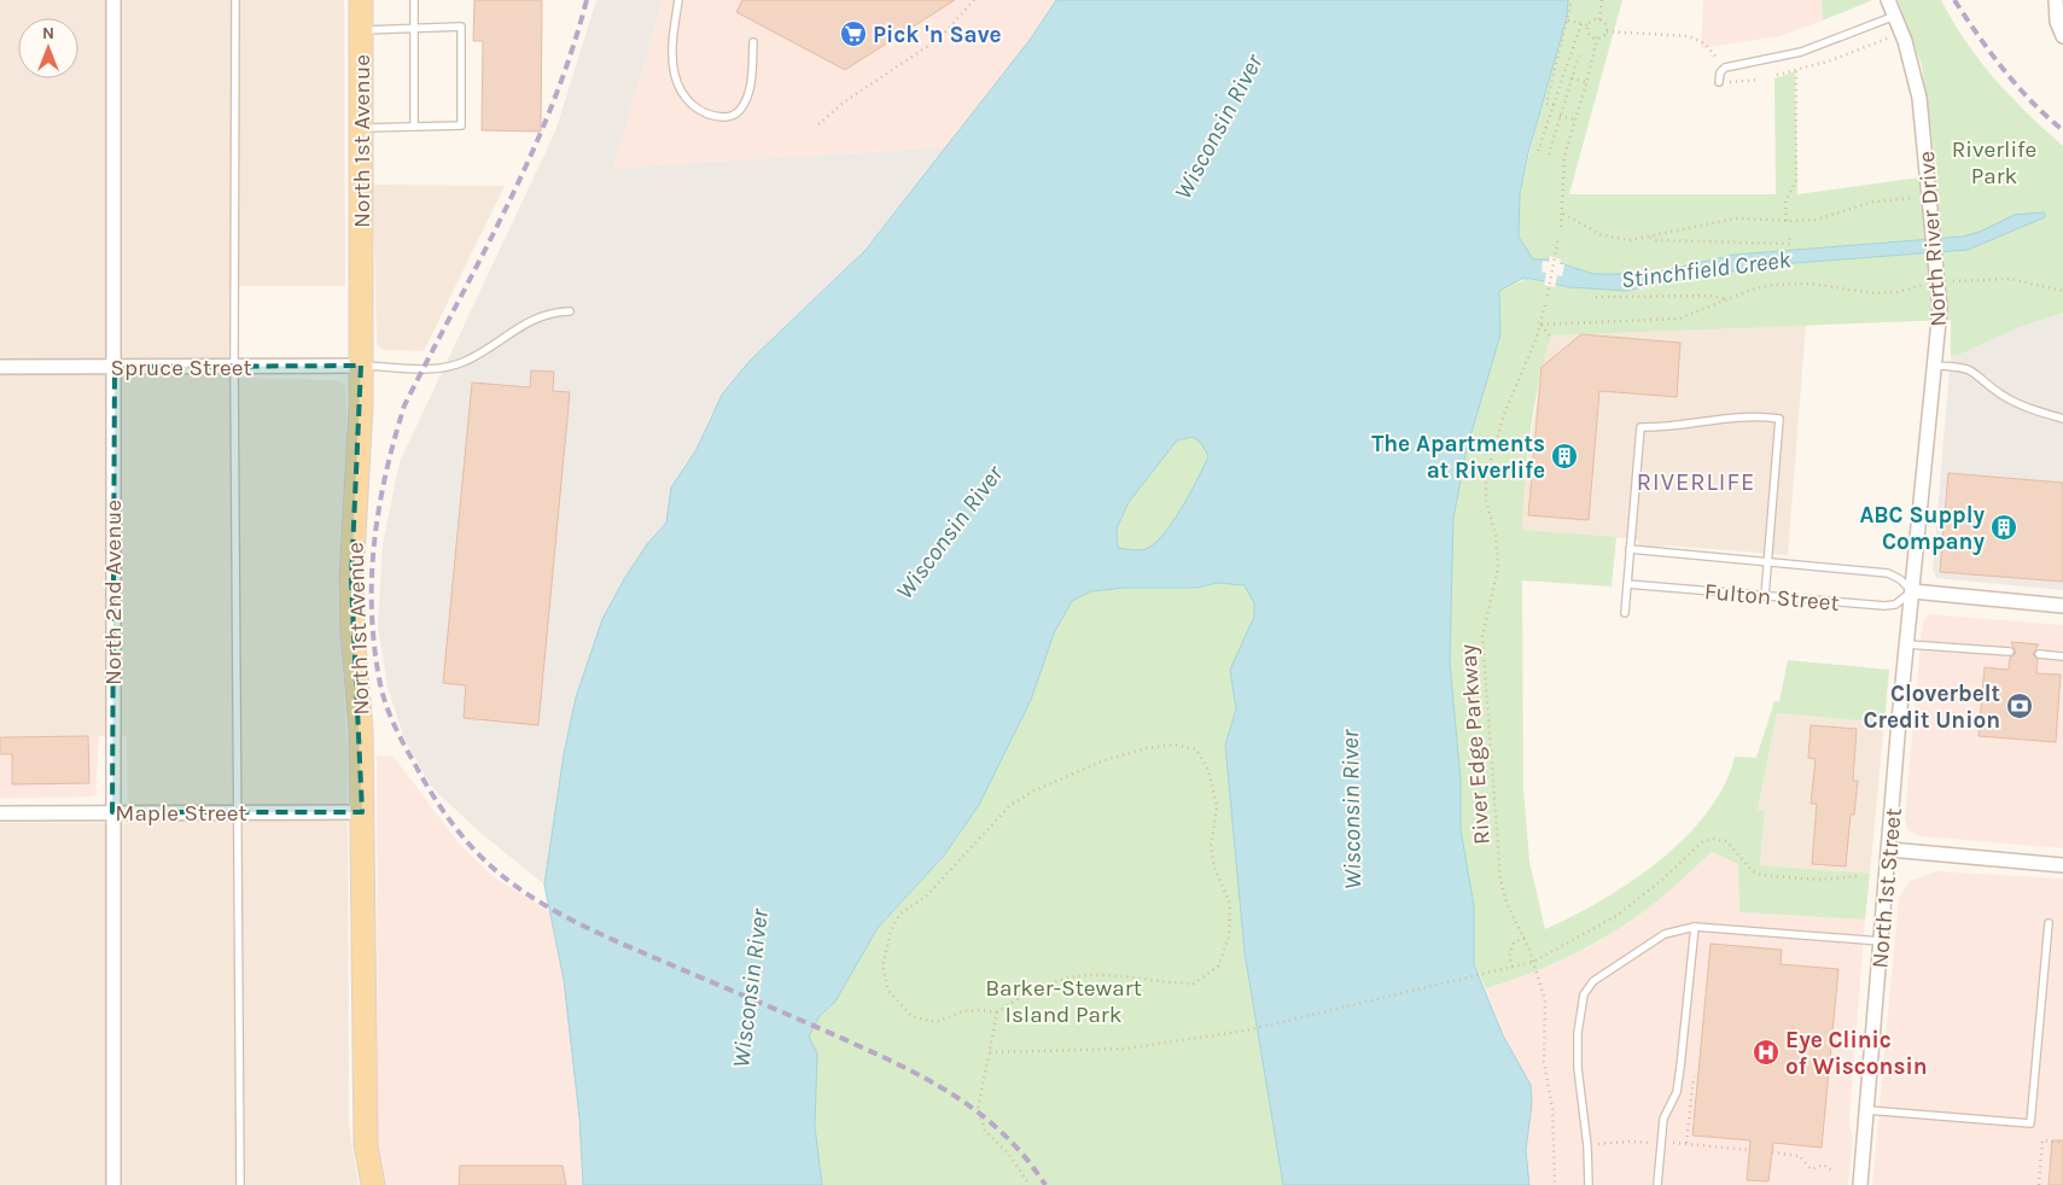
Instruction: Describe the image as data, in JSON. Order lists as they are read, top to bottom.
{
  "streets": {
    "main road": ["North 1st Avenue"],
    "street": [
      "North River Drive",
      "Spruce Street",
      "North 2nd Avenue",
      "Maple Street",
      "North 1st Street"
    ],
    "lane": ["Fulton Street"],
    "path": ["River Edge Parkway"]
  },
  "crossings": [
    ["North 1st Avenue", "Spruce Street"],
    ["North 1st Avenue", "Maple Street"],
    ["North River Drive", "Fulton Street"],
    ["North River Drive", "North 1st Street"],
    ["Spruce Street", "North 2nd Avenue"],
    ["North 2nd Avenue", "Maple Street"],
    ["Fulton Street", "North 1st Street"]
  ],
  "districts": ["RIVERLIFE"],
  "water": ["Wisconsin River", "Stinchfield Creek"],
  "parks": ["Riverlife Park", "Barker-Stewart Island Park"],
  "places": {
    "supermarket": ["Pick 'n Save"],
    "building": ["The Apartments at Riverlife", "ABC Supply Company"],
    "bank": ["Cloverbelt Credit Union"],
    "hospital": ["Eye Clinic of Wisconsin"]
  },
  "north": "top"
}
